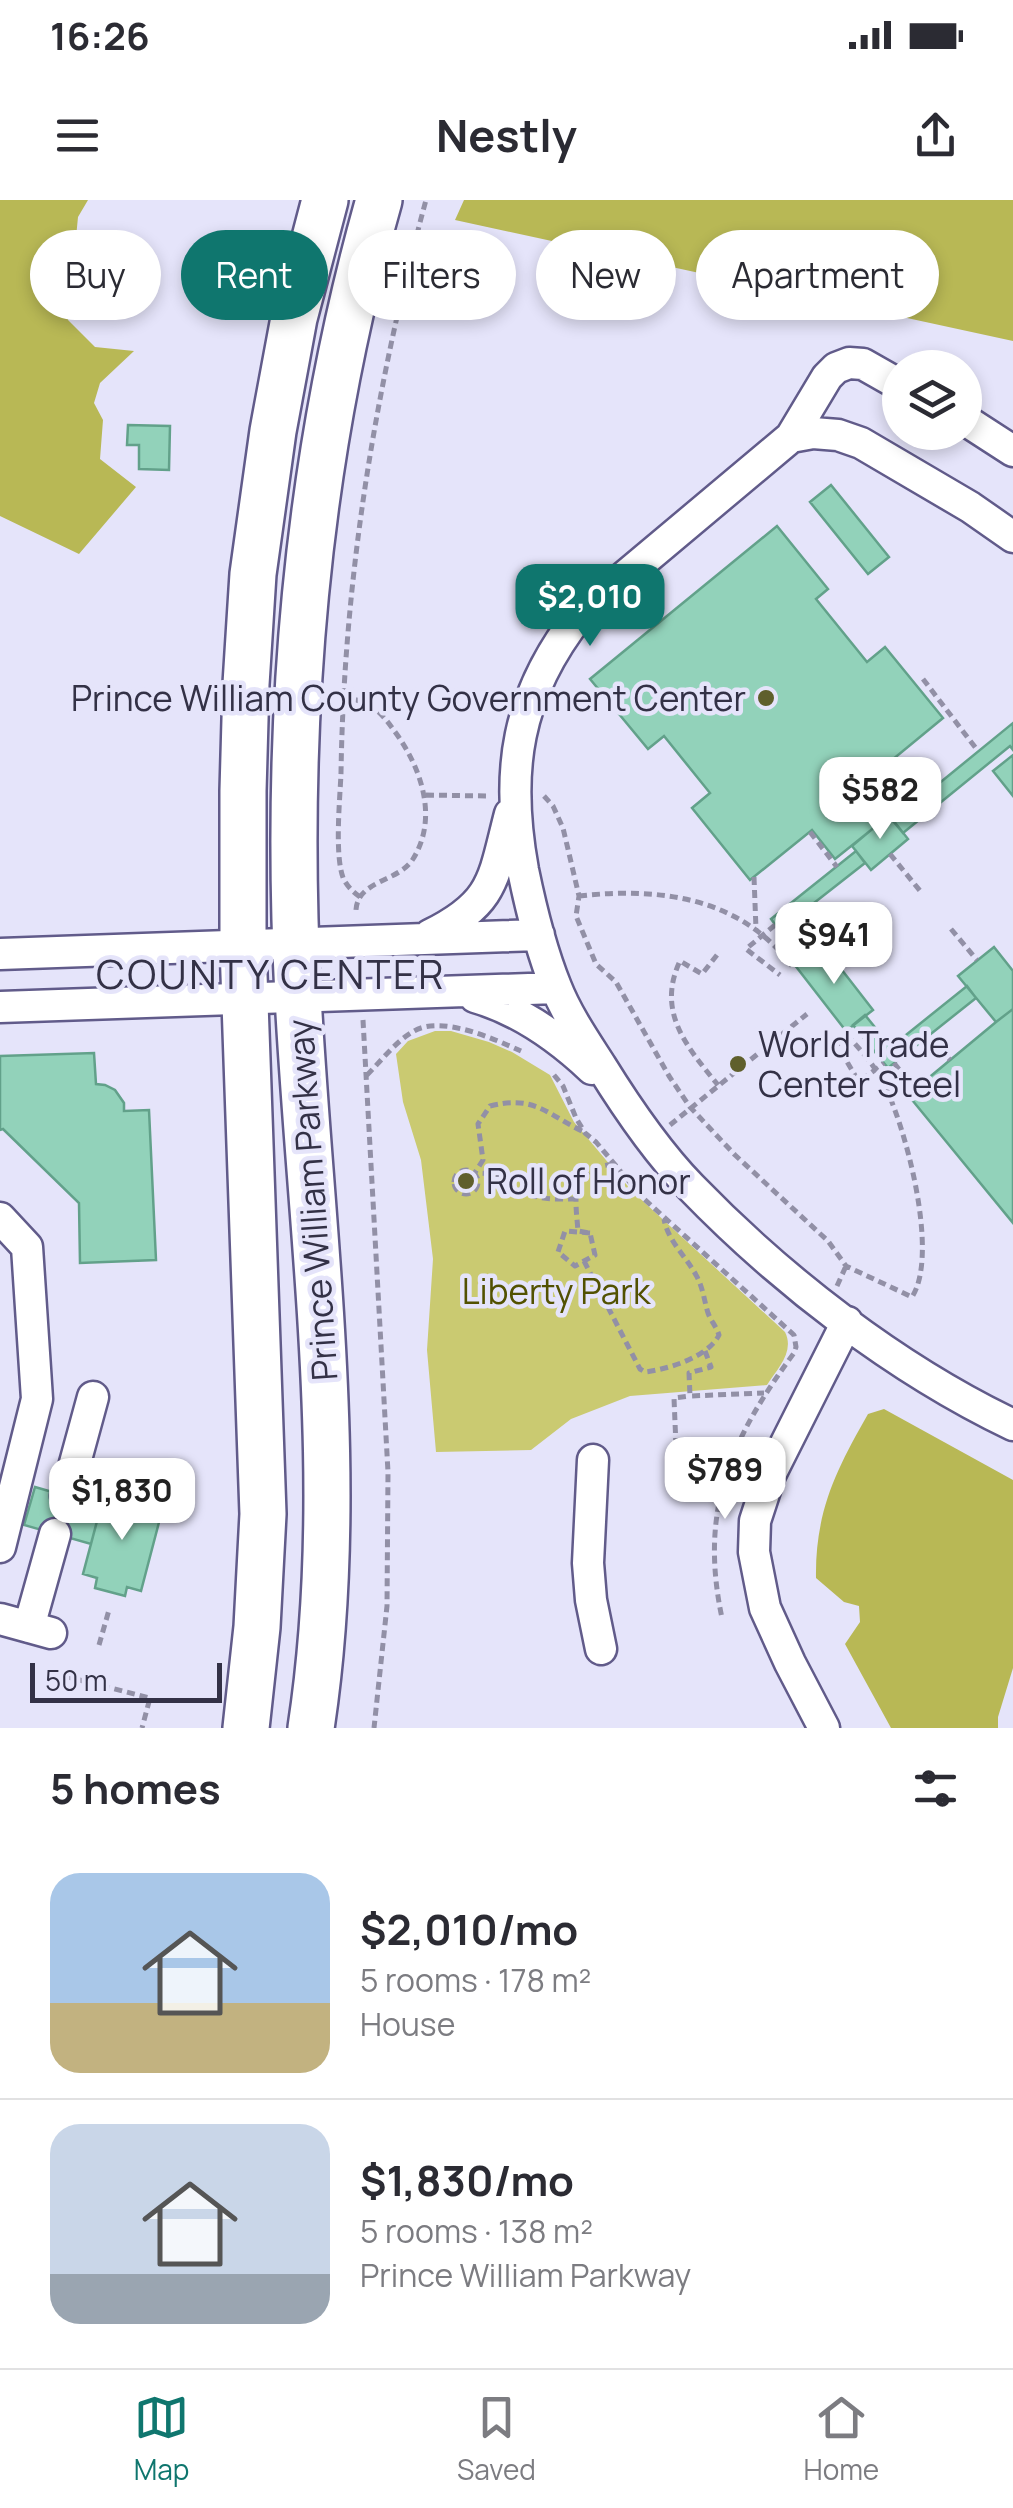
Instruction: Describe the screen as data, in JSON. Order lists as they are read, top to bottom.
{
  "streets": {
    "highway": ["Prince William Parkway"]
  },
  "districts": ["COUNTY CENTER"],
  "parks": ["Liberty Park"],
  "places": ["Prince William County Government Center", "World Trade Center Steel", "Roll of Honor"],
  "scale_bar": "50 m",
  "page": {
    "status": "16:26",
    "header": "Nestly",
    "chip": [
      "Buy",
      "Rent",
      "Filters",
      "New",
      "Apartment"
    ],
    "price": [
      "$2,010",
      "$582",
      "$941",
      "$789",
      "$1,830"
    ],
    "scale": "50 m",
    "heading": "5 homes",
    "list": [
      {
        "name": "$2,010/mo",
        "note": "5 rooms · 178 m² · House"
      },
      {
        "name": "$1,830/mo",
        "note": "5 rooms · 138 m² · Prince William Parkway"
      }
    ],
    "tabs": ["Map", "Saved", "Home"]
  }
}
